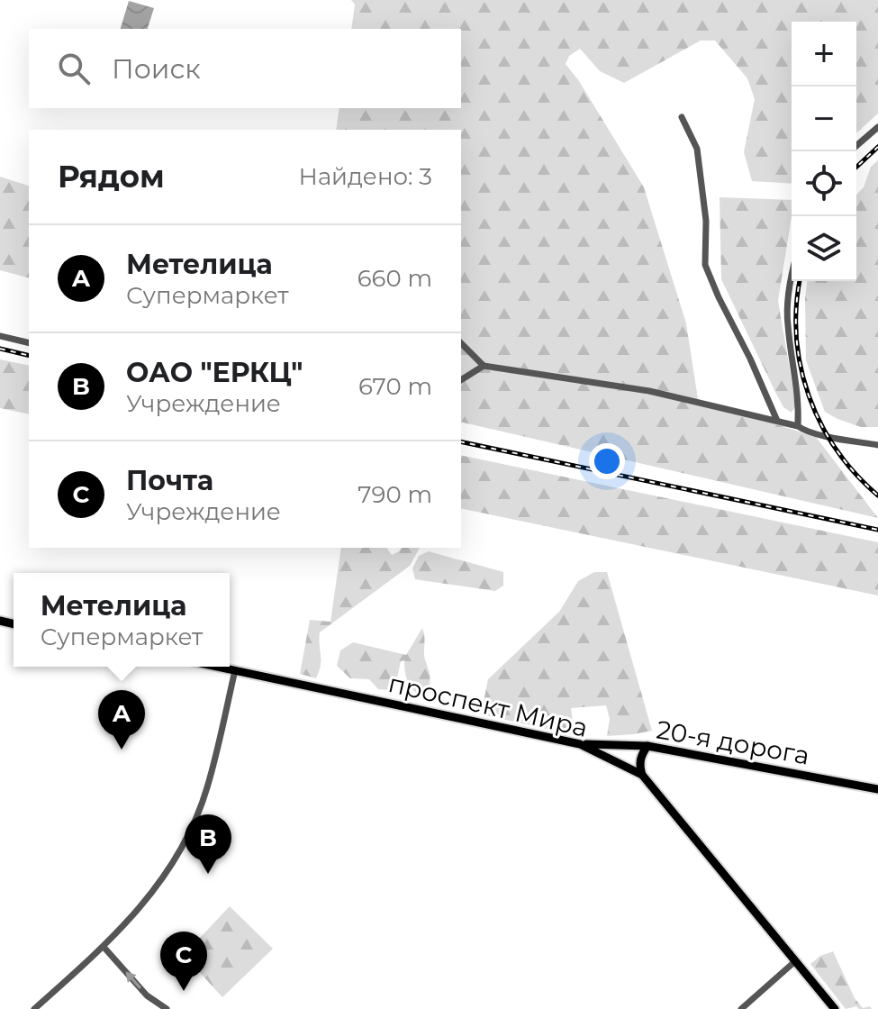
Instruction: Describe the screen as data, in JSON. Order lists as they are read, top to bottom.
{
  "streets": {
    "main road": ["проспект Мира", "20-я дорога"]
  },
  "crossings": [
    ["проспект Мира", "20-я дорога"]
  ],
  "page": {
    "map_buttons": ["+", "−"],
    "search": "Поиск",
    "heading": ["Рядом", "Найдено: 3"],
    "list": [
      {
        "mark": "A",
        "name": "Метелица",
        "note": "Супермаркет",
        "value": "660 m"
      },
      {
        "mark": "B",
        "name": "ОАО \"ЕРКЦ\"",
        "note": "Учреждение",
        "value": "670 m"
      },
      {
        "mark": "C",
        "name": "Почта",
        "note": "Учреждение",
        "value": "790 m"
      }
    ],
    "popup": ["Метелица", "Супермаркет"],
    "pins": ["A", "B", "C"]
  }
}
